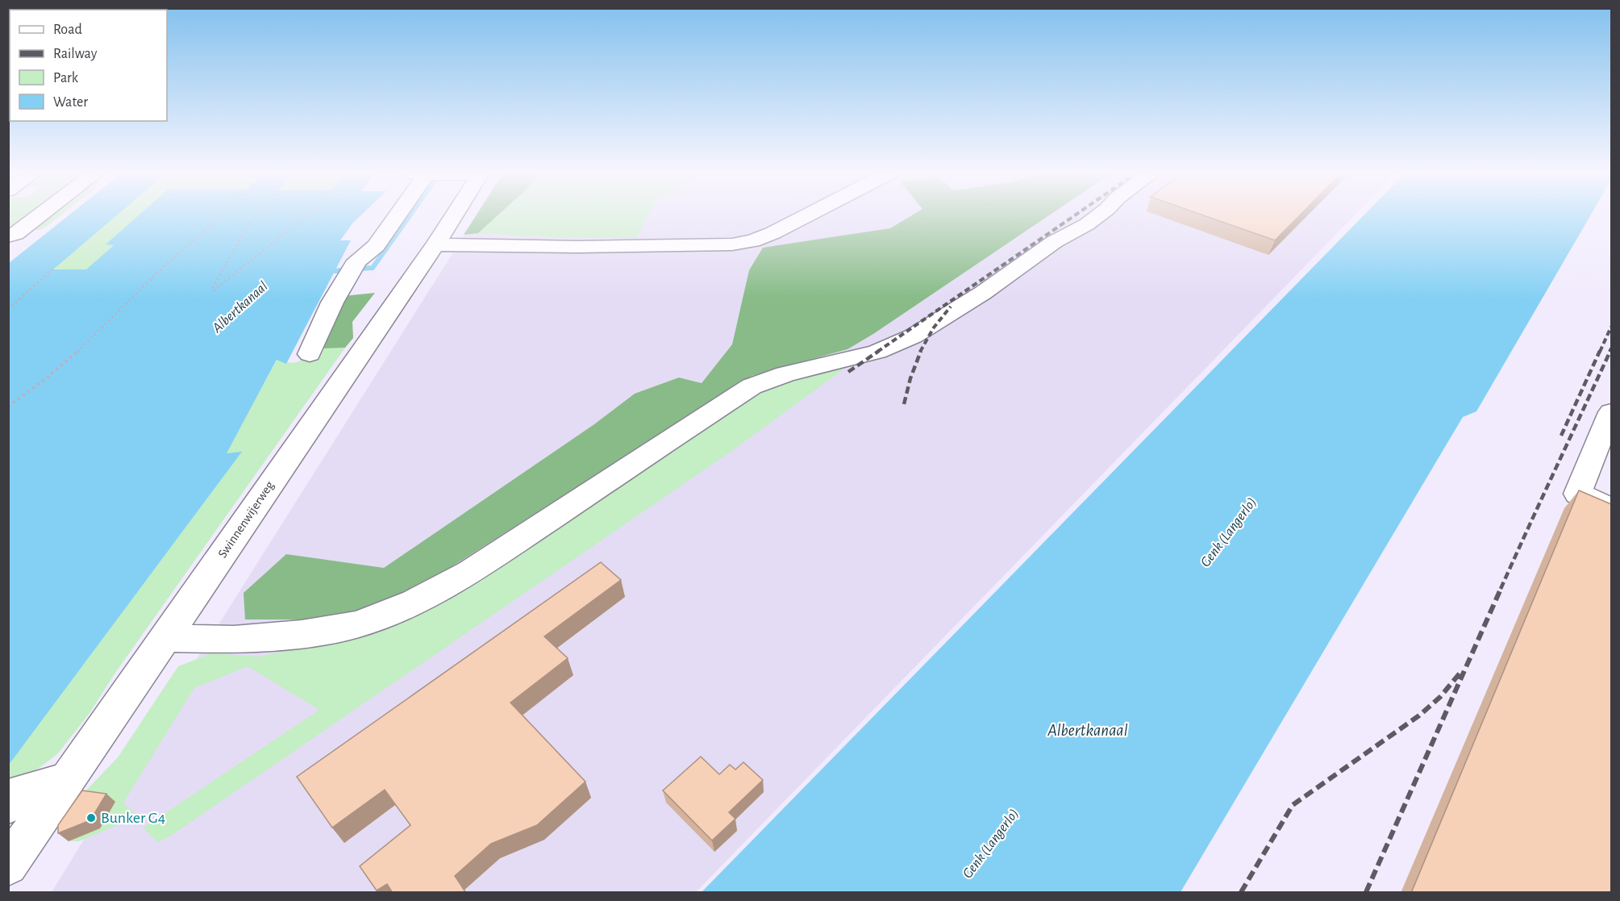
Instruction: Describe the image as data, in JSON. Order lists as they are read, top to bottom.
{
  "streets": {
    "street": ["Swinnenwijerweg"]
  },
  "water": ["Albertkanaal", "Genk (Langerlo)"],
  "places": ["Bunker G4"],
  "legend": [
    "Road",
    "Railway",
    "Park",
    "Water"
  ]
}
